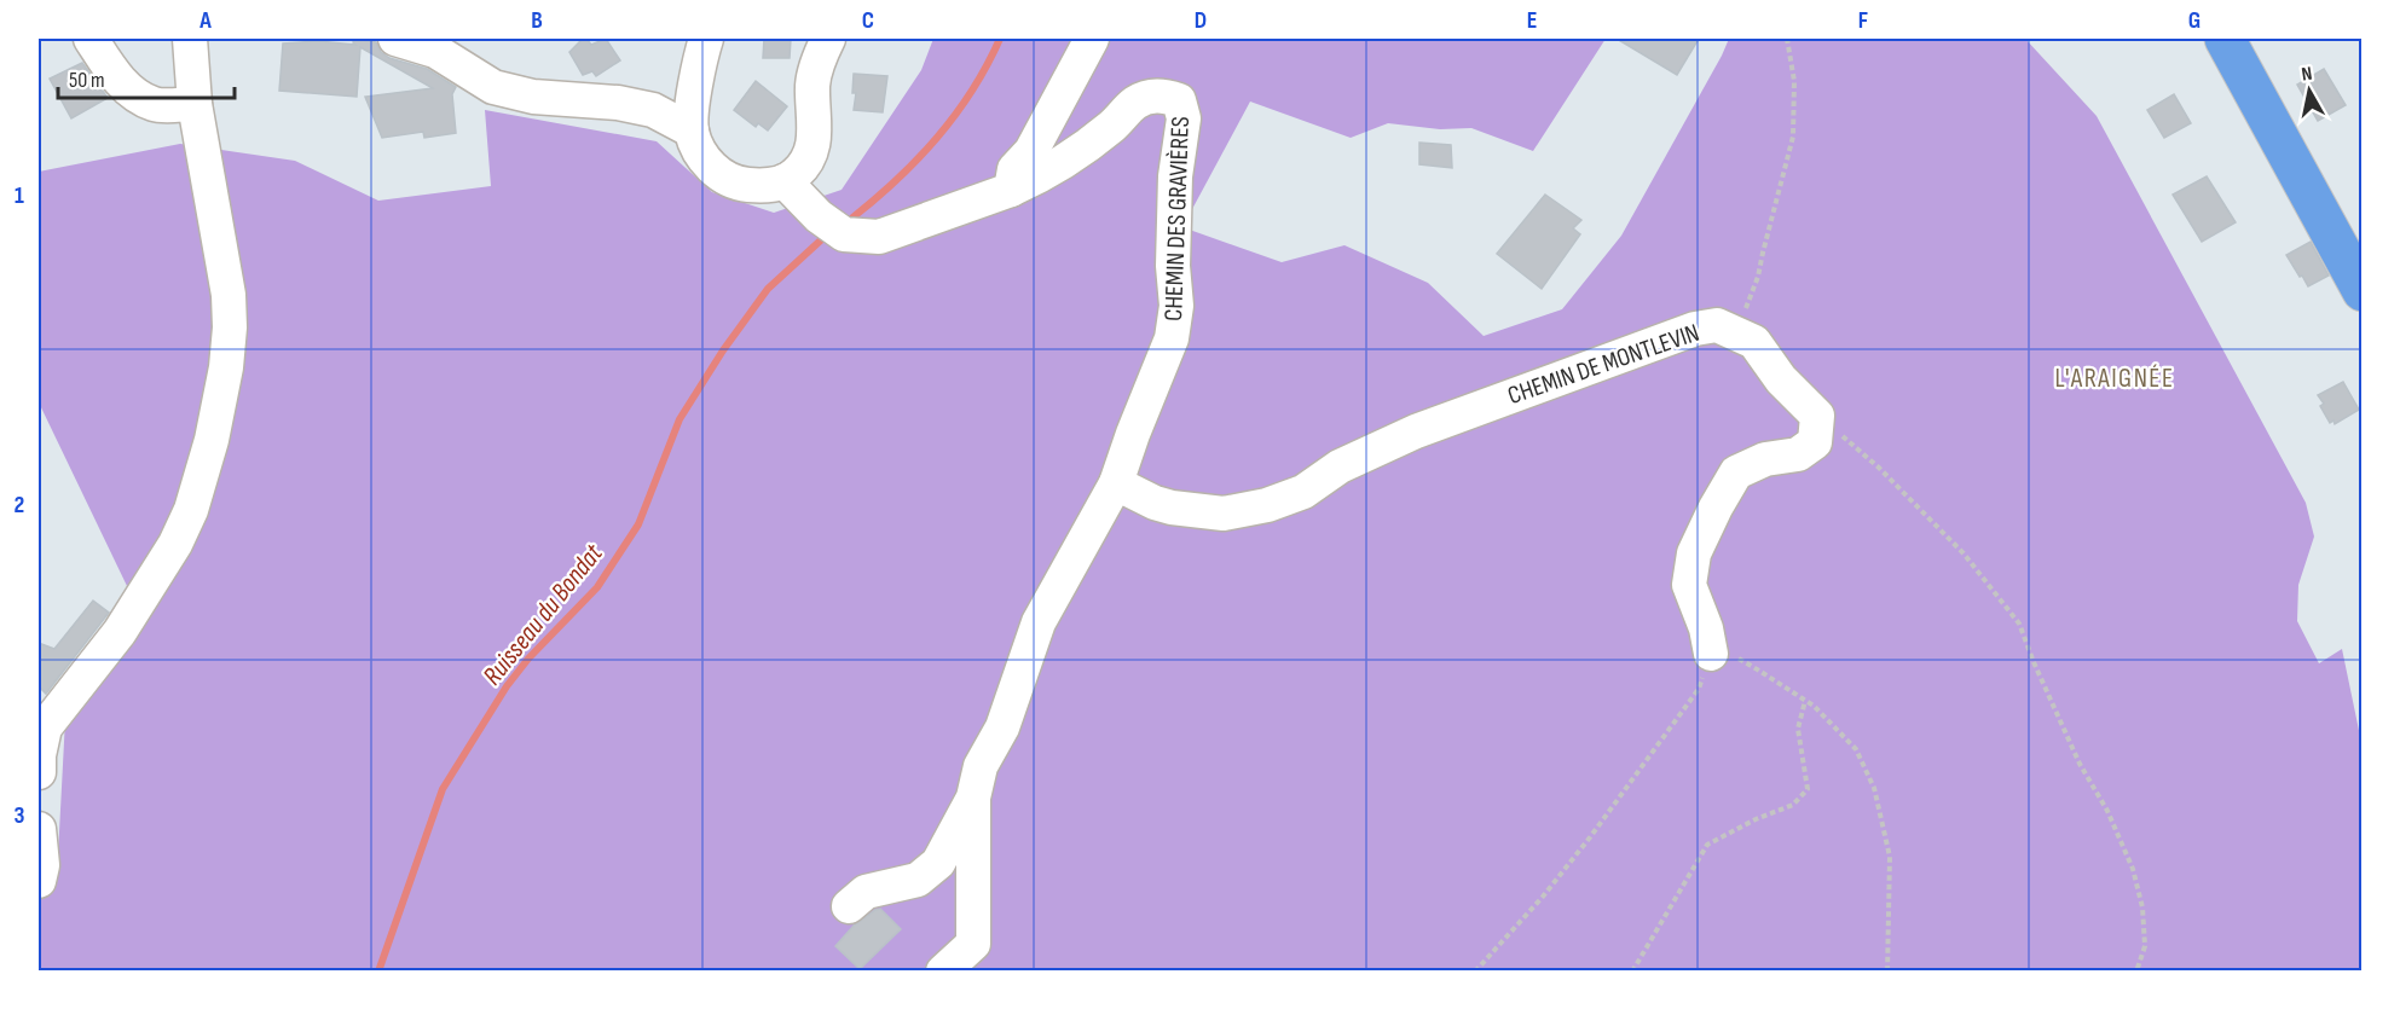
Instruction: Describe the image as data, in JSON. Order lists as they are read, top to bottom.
{
  "streets": {
    "street": ["CHEMIN DES GRAVIÈRES", "CHEMIN DE MONTLEVIN"]
  },
  "crossings": [
    ["CHEMIN DES GRAVIÈRES", "CHEMIN DE MONTLEVIN"]
  ],
  "districts": ["L'ARAIGNÉE"],
  "water": ["Ruisseau du Bondat"],
  "scale_bar": "50 m",
  "north": "top",
  "grid": {
    "columns": [
      "A",
      "B",
      "C",
      "D",
      "E",
      "F",
      "G"
    ],
    "rows": ["1", "2", "3"]
  }
}
